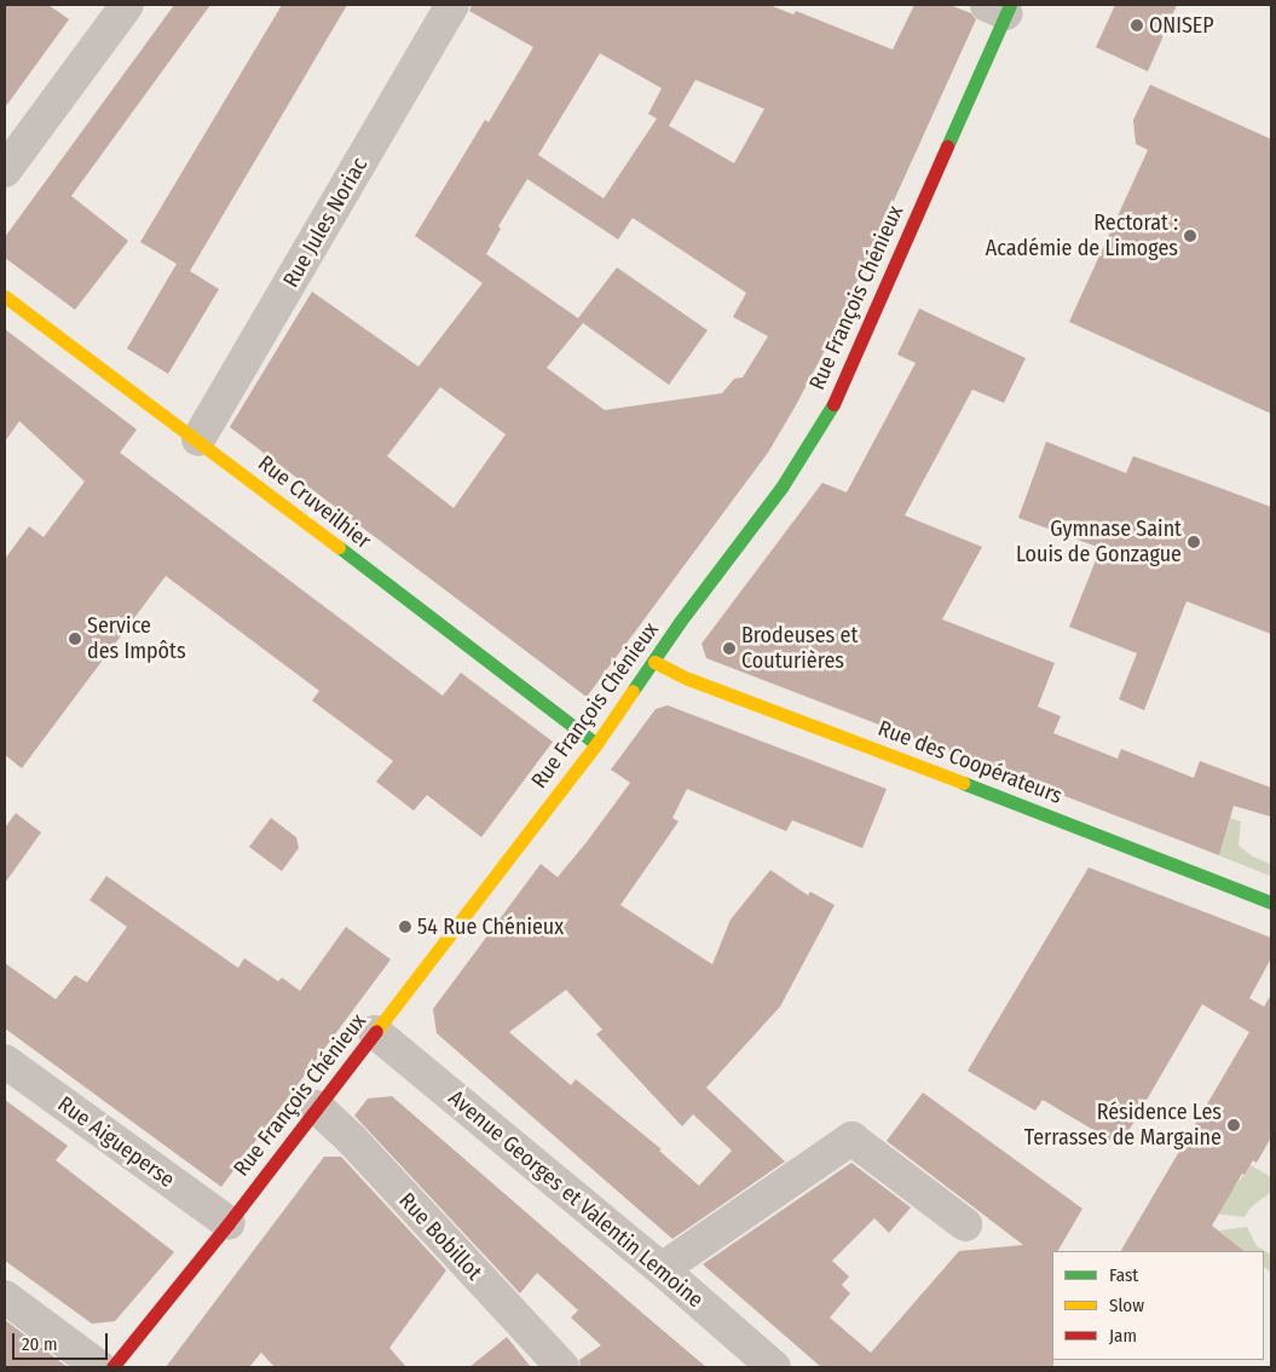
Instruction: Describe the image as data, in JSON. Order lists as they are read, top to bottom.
{
  "streets": {
    "main road": ["Rue François Chénieux", "Rue Cruveilhier", "Rue des Coopérateurs"],
    "street": [
      "Rue Jules Noriac",
      "Rue Aigueperse",
      "Avenue Georges et Valentin Lemoine",
      "Rue Bobillot"
    ]
  },
  "crossings": [
    ["Rue Jules Noriac", "Rue Cruveilhier"],
    ["Rue François Chénieux", "Rue Cruveilhier"],
    ["Rue François Chénieux", "Rue des Coopérateurs"],
    ["Rue François Chénieux", "Rue Aigueperse"],
    ["Rue François Chénieux", "Avenue Georges et Valentin Lemoine"],
    ["Rue François Chénieux", "Rue Bobillot"]
  ],
  "places": [
    "ONISEP",
    "Rectorat : Académie de Limoges",
    "Gymnase Saint Louis de Gonzague",
    "Service des Impôts",
    "Brodeuses et Couturières",
    "54 Rue Chénieux",
    "Résidence Les Terrasses de Margaine"
  ],
  "legend": ["Fast", "Slow", "Jam"],
  "scale_bar": "20 m"
}
